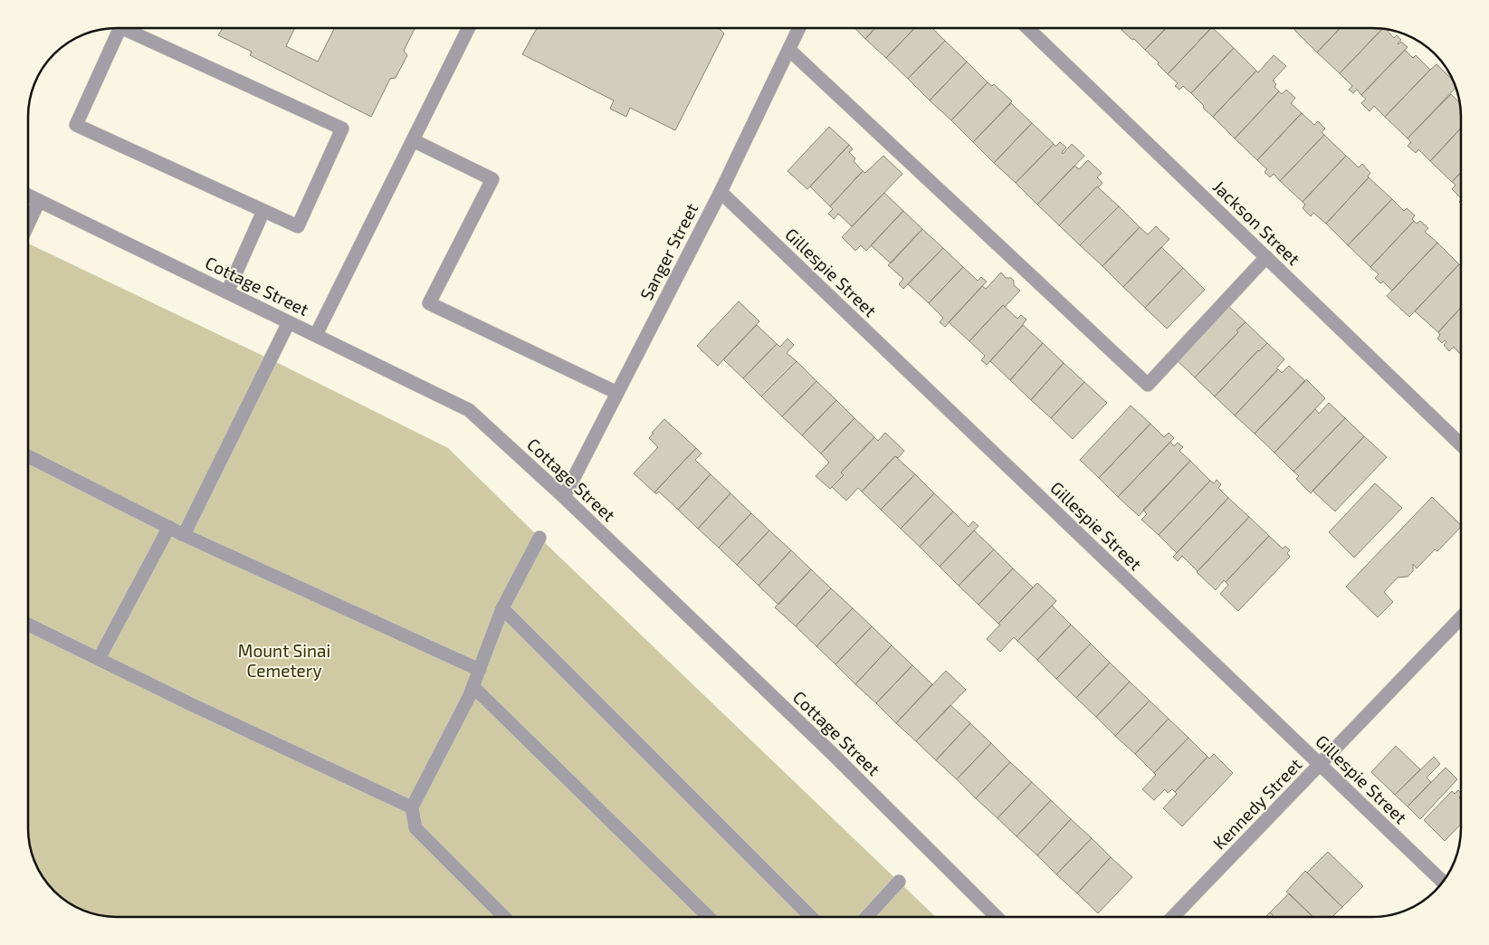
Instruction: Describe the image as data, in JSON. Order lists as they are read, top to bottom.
{
  "streets": {
    "street": [
      "Jackson Street",
      "Sanger Street",
      "Gillespie Street",
      "Cottage Street",
      "Kennedy Street"
    ]
  },
  "crossings": [
    ["Sanger Street", "Gillespie Street"],
    ["Sanger Street", "Cottage Street"],
    ["Gillespie Street", "Kennedy Street"]
  ],
  "parks": ["Mount Sinai Cemetery"]
}
